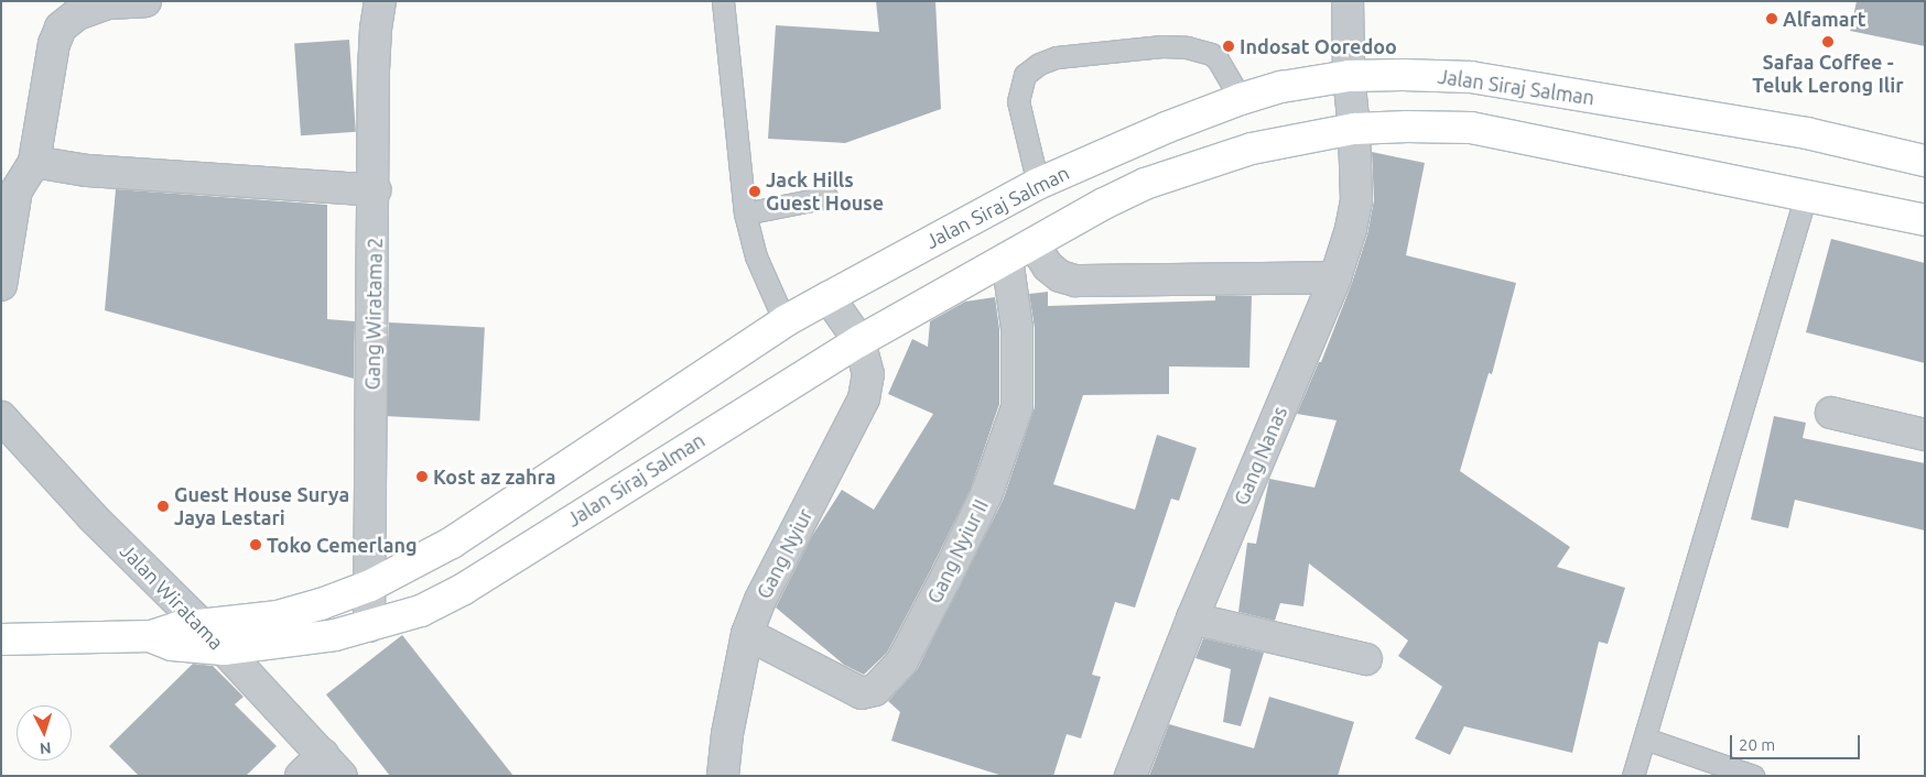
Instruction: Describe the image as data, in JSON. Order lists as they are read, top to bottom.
{
  "streets": {
    "street": [
      "Jalan Siraj Salman",
      "Gang Wiratama 2",
      "Gang Nanas",
      "Gang Nyiur II",
      "Gang Nyiur",
      "Jalan Wiratama"
    ]
  },
  "crossings": [
    ["Jalan Siraj Salman", "Gang Wiratama 2"],
    ["Jalan Siraj Salman", "Gang Nanas"],
    ["Jalan Siraj Salman", "Gang Nyiur II"],
    ["Jalan Siraj Salman", "Gang Nyiur"],
    ["Jalan Siraj Salman", "Jalan Wiratama"],
    ["Gang Nyiur II", "Gang Nyiur"]
  ],
  "places": [
    "Alfamart",
    "Safaa Coffee - Teluk Lerong Ilir",
    "Indosat Ooredoo",
    "Jack Hills Guest House",
    "Kost az zahra",
    "Guest House Surya Jaya Lestari",
    "Toko Cemerlang"
  ],
  "scale_bar": "20 m",
  "north": "bottom"
}
